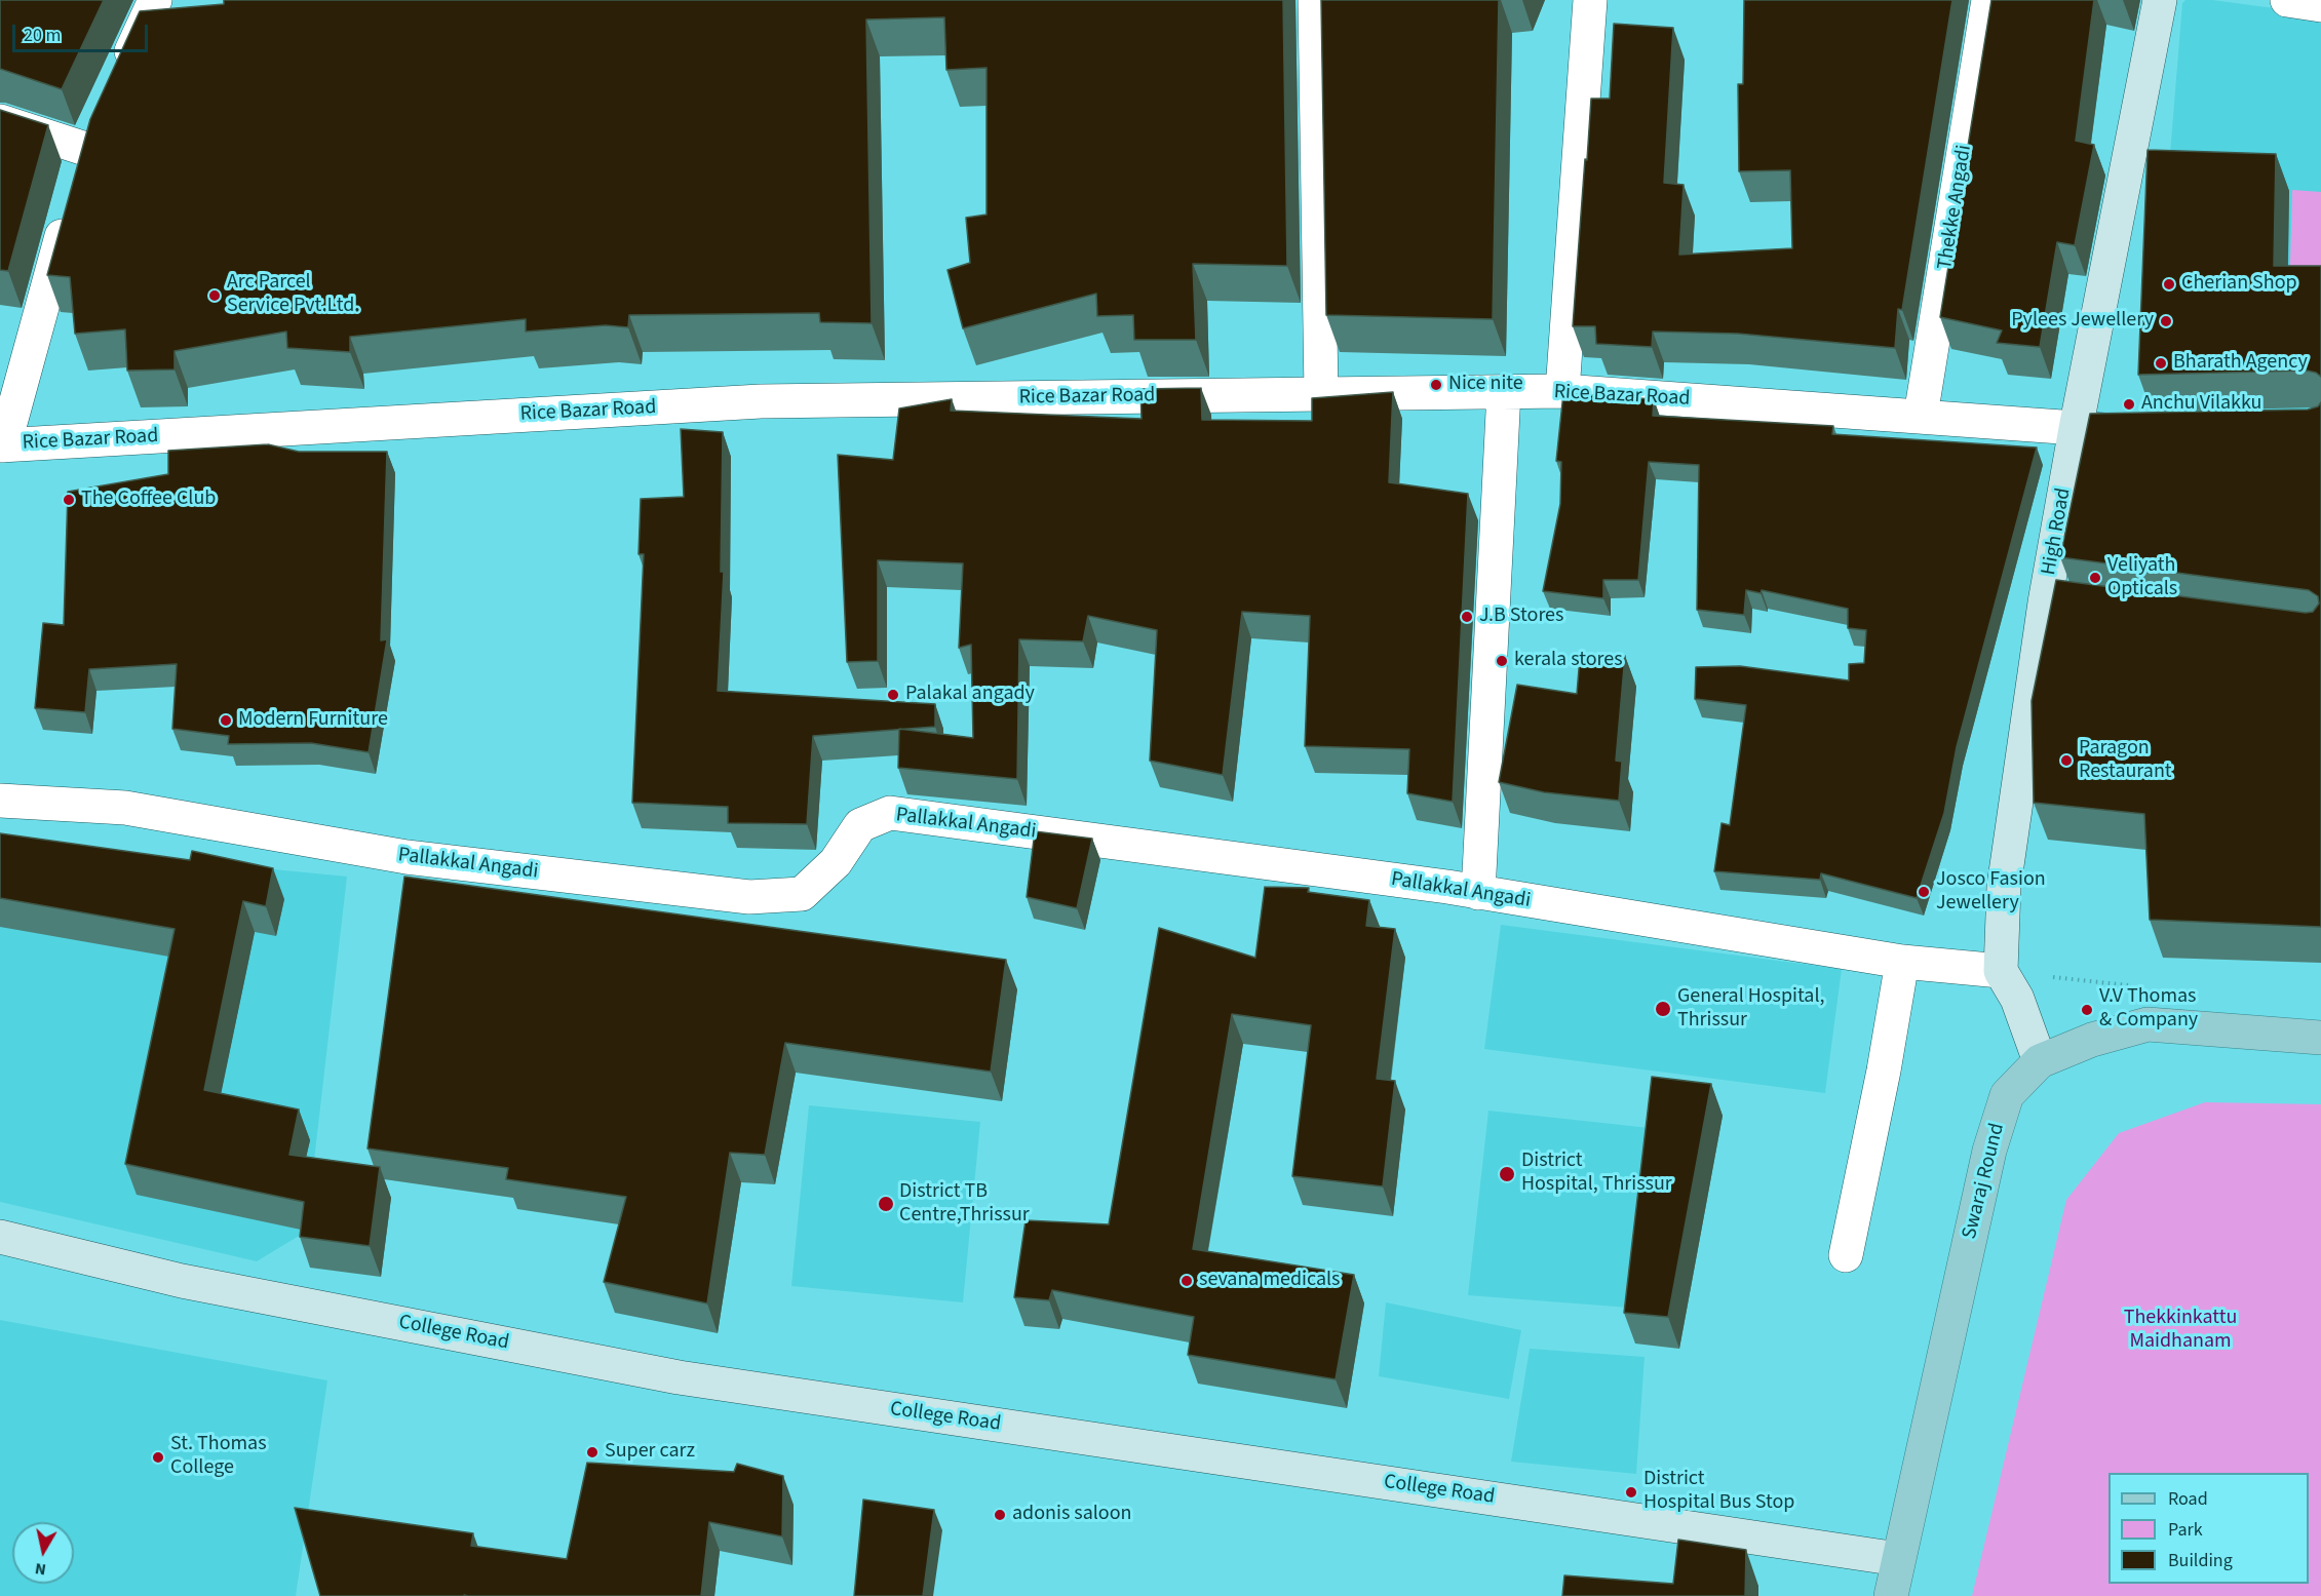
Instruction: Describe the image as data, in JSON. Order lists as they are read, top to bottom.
{
  "streets": {
    "main road": ["High Road", "Swaraj Round", "College Road"],
    "street": ["Thekke Angadi", "Rice Bazar Road", "Pallakkal Angadi"]
  },
  "crossings": [
    ["Thekke Angadi", "Rice Bazar Road"],
    ["Rice Bazar Road", "High Road"],
    ["High Road", "Pallakkal Angadi"],
    ["Swaraj Round", "College Road"]
  ],
  "parks": ["Thekkinkattu Maidhanam"],
  "places": [
    "Cherian Shop",
    "Arc Parcel Service Pvt.Ltd.",
    "Pylees Jewellery",
    "Bharath Agency",
    "Nice nite",
    "Anchu Vilakku",
    "The Coffee Club",
    "Veliyath Opticals",
    "J.B Stores",
    "kerala stores",
    "Palakal angady",
    "Modern Furniture",
    "Paragon Restaurant",
    "Josco Fasion Jewellery",
    "General Hospital, Thrissur",
    "V.V Thomas & Company",
    "District Hospital, Thrissur",
    "District TB Centre,Thrissur",
    "sevana medicals",
    "Super carz",
    "St. Thomas College",
    "District Hospital Bus Stop",
    "adonis saloon"
  ],
  "legend": ["Road", "Park", "Building"],
  "scale_bar": "20 m",
  "north": "bottom"
}
